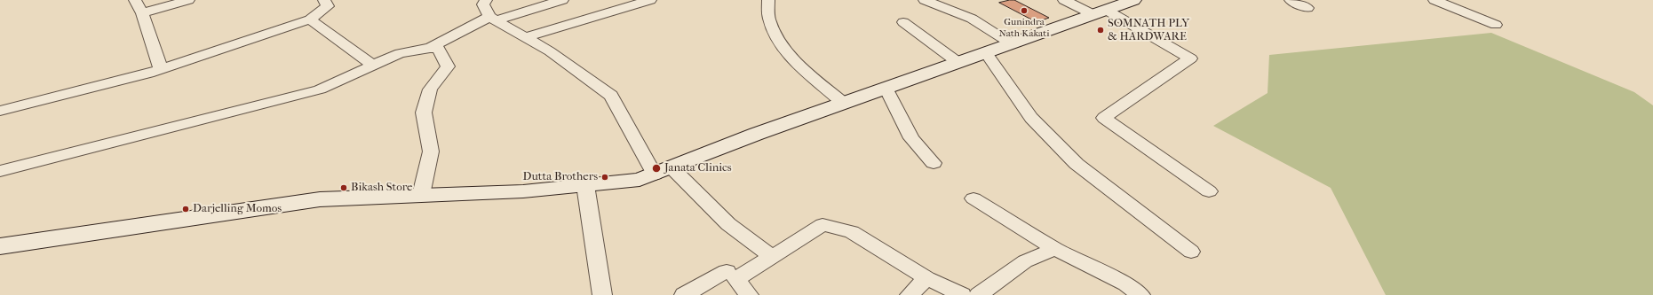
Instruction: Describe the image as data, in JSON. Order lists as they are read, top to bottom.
{
  "places": [
    "Gunindra Nath Kakati",
    "SOMNATH PLY & HARDWARE",
    "Janata Clinics",
    "Dutta Brothers",
    "Bikash Store",
    "Darjelling Momos"
  ]
}
